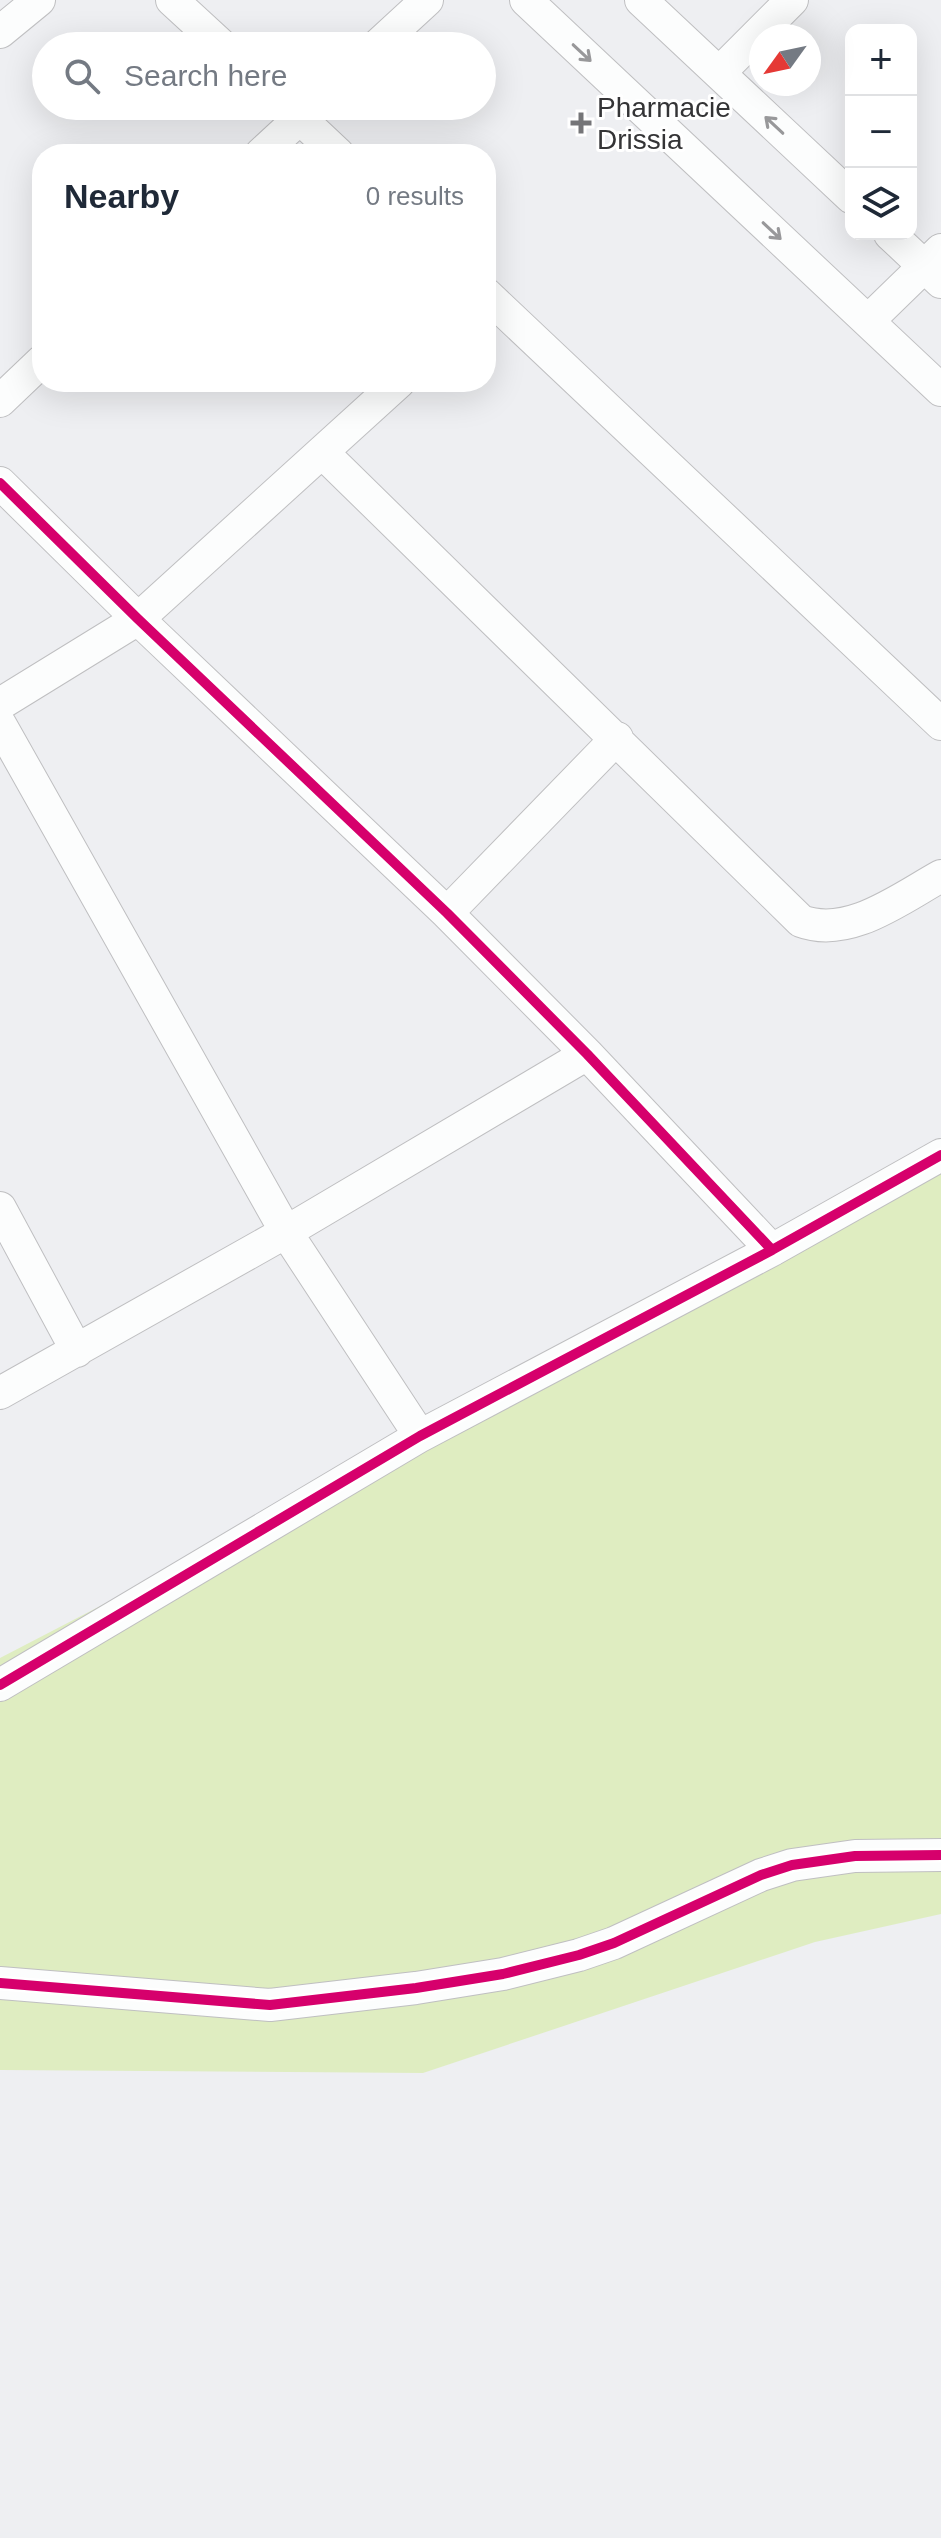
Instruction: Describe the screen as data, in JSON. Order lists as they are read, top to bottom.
{
  "places": {
    "health": ["Pharmacie Drissia"]
  },
  "north": "bottom left",
  "page": {
    "map_buttons": ["+", "−"],
    "search": "Search here",
    "heading": ["Nearby", "0 results"]
  }
}
